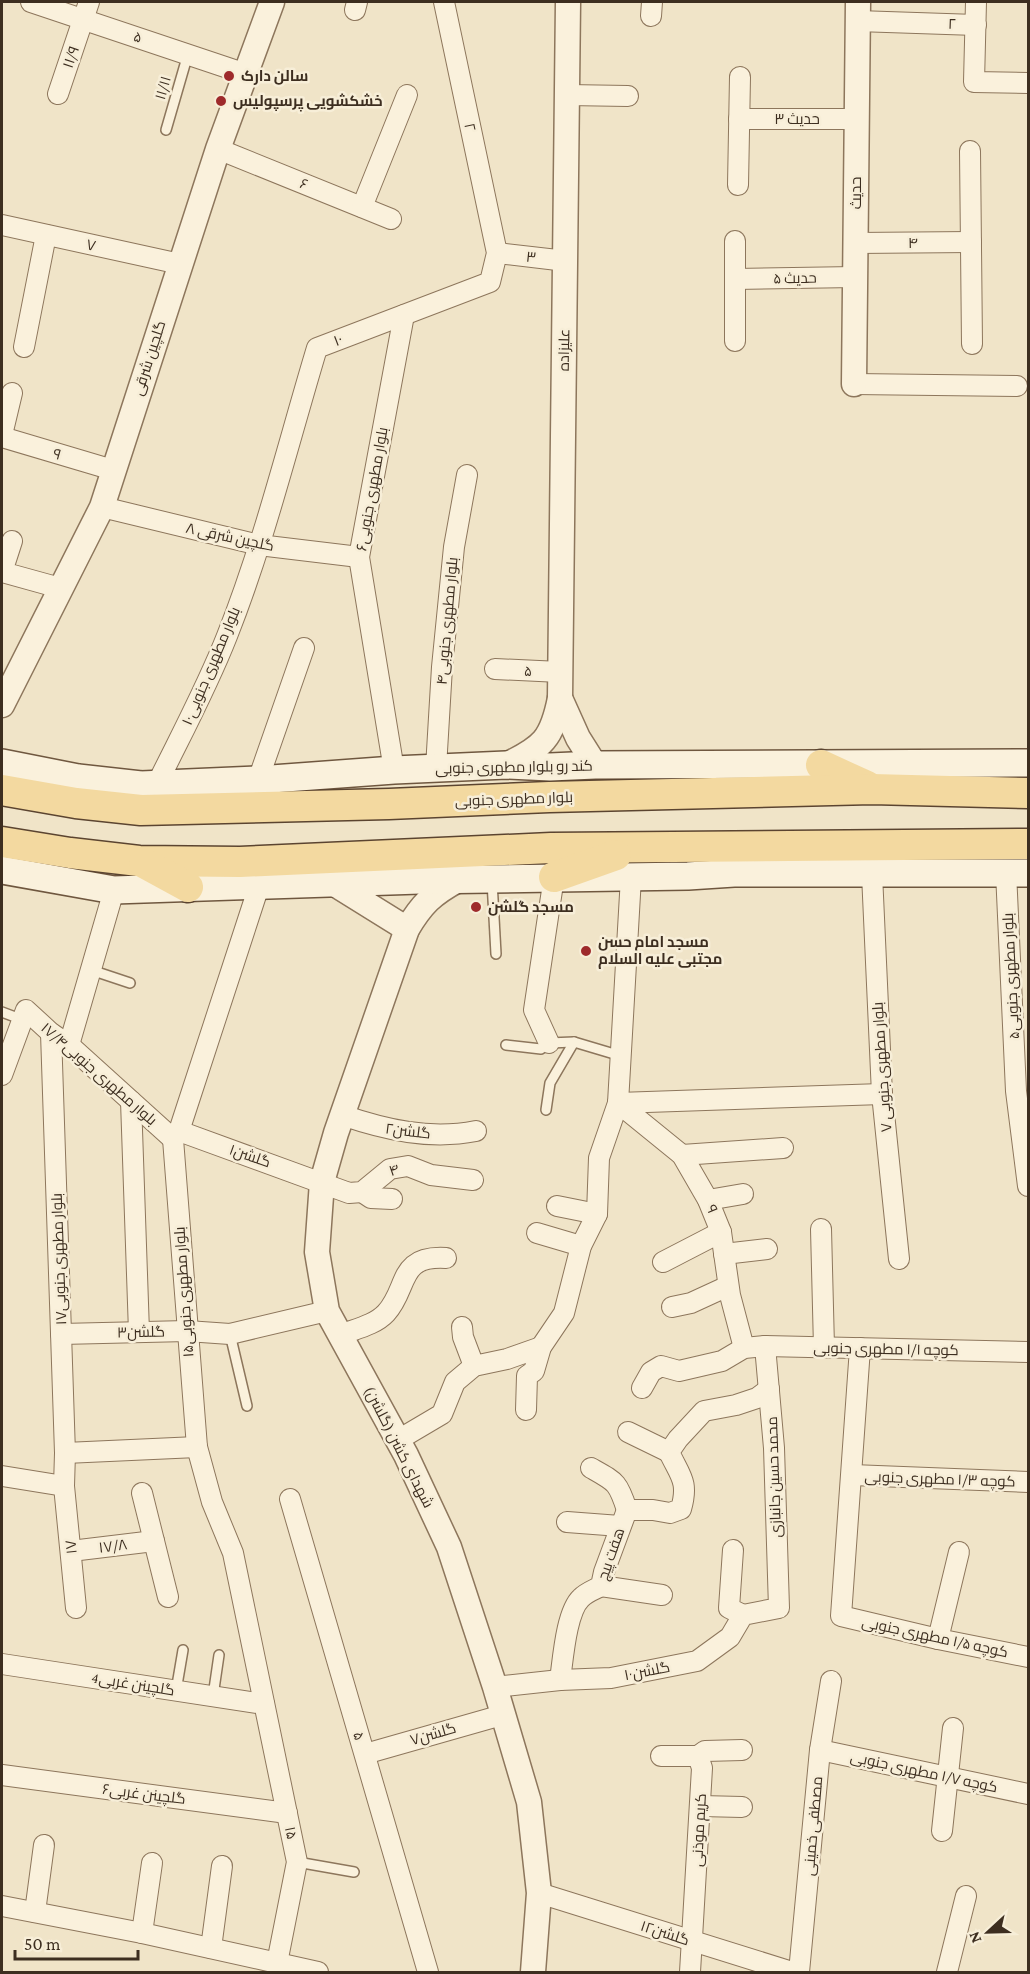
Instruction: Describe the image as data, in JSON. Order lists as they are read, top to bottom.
{
  "streets": {
    "main road": ["کند رو بلوار مطهری جنوبی", "بلوار مطهری جنوبی"],
    "street": [
      "۲",
      "۵",
      "۱۱/۹",
      "حدیث ۳",
      "۶",
      "حدیث",
      "۴",
      "۷",
      "۳",
      "حدیث ۵",
      "۱۰",
      "علیزاده",
      "گلچین شرقی",
      "۹",
      "بلوار مطهری جنوبی۶",
      "۸ گلچین شرقی",
      "بلوار مطهری جنوبی۴",
      "بلوار مطهری جنوبی۱۰",
      "۵بلوار مطهری جنوبی",
      "۷ بلوار مطهری جنوبی",
      "بلوار مطهری جنوبی۱۷/۴",
      "گلشن۲",
      "گلشن۱",
      "بلوار مطهری جنوبی۱۷",
      "بلوار مطهری جنوبی۱۵",
      "گلشن۳",
      "کوچه ۱/۱ مطهری جنوبی",
      "شهدای کشن (گلشن)",
      "محمد حسین جانبازی",
      "کوچه ۱/۳ مطهری جنوبی",
      "۱۷/۸",
      "۱۷",
      "هفت پیچ",
      "کوچه ۱/۵ مطهری جنوبی",
      "گلشن۱۰",
      "4گلچینن غربی",
      "گلشن۷",
      "کوچه ۱/۷ مطهری جنوبی",
      "گلچینن غربی۶",
      "مصطفی خمینی",
      "کریم موذنی",
      "۱۵",
      "گلشن۱۲"
    ],
    "lane": ["۱۱/۱۱"]
  },
  "crossings": [
    ["۲", "حدیث"],
    ["۲", "۳"],
    ["۲", "۱۰"],
    ["۵", "۱۱/۹"],
    ["۵", "۱۱/۱۱"],
    ["۵", "علیزاده"],
    ["۵", "گلچین شرقی"],
    ["۵", "گلشن۷"],
    ["حدیث ۳", "حدیث"],
    ["۶", "گلچین شرقی"],
    ["حدیث", "۴"],
    ["حدیث", "حدیث ۵"],
    ["۷", "گلچین شرقی"],
    ["۳", "۱۰"],
    ["۳", "علیزاده"],
    ["۱۰", "بلوار مطهری جنوبی۶"],
    ["۱۰", "۸ گلچین شرقی"],
    ["۱۰", "بلوار مطهری جنوبی۱۰"],
    ["علیزاده", "کند رو بلوار مطهری جنوبی"],
    ["گلچین شرقی", "۹"],
    ["گلچین شرقی", "۸ گلچین شرقی"],
    ["۹", "کوچه ۱/۱ مطهری جنوبی"],
    ["بلوار مطهری جنوبی۶", "۸ گلچین شرقی"],
    ["بلوار مطهری جنوبی۶", "کند رو بلوار مطهری جنوبی"],
    ["۸ گلچین شرقی", "بلوار مطهری جنوبی۱۰"],
    ["بلوار مطهری جنوبی۴", "کند رو بلوار مطهری جنوبی"],
    ["بلوار مطهری جنوبی۱۰", "کند رو بلوار مطهری جنوبی"],
    ["کند رو بلوار مطهری جنوبی", "بلوار مطهری جنوبی"],
    ["بلوار مطهری جنوبی۱۷/۴", "گلشن۱"],
    ["بلوار مطهری جنوبی۱۷/۴", "بلوار مطهری جنوبی۱۷"],
    ["بلوار مطهری جنوبی۱۷/۴", "بلوار مطهری جنوبی۱۵"],
    ["گلشن۲", "شهدای کشن (گلشن)"],
    ["گلشن۱", "بلوار مطهری جنوبی۱۵"],
    ["گلشن۱", "شهدای کشن (گلشن)"],
    ["بلوار مطهری جنوبی۱۷", "گلشن۳"],
    ["بلوار مطهری جنوبی۱۷", "۱۷"],
    ["بلوار مطهری جنوبی۱۵", "گلشن۳"],
    ["بلوار مطهری جنوبی۱۵", "4گلچینن غربی"],
    ["بلوار مطهری جنوبی۱۵", "۱۵"],
    ["گلشن۳", "شهدای کشن (گلشن)"],
    ["کوچه ۱/۱ مطهری جنوبی", "محمد حسین جانبازی"],
    ["شهدای کشن (گلشن)", "گلشن۱۰"],
    ["شهدای کشن (گلشن)", "گلشن۷"],
    ["شهدای کشن (گلشن)", "گلشن۱۲"],
    ["محمد حسین جانبازی", "گلشن۱۰"],
    ["کوچه ۱/۳ مطهری جنوبی", "کوچه ۱/۵ مطهری جنوبی"],
    ["۱۷/۸", "۱۷"],
    ["هفت پیچ", "گلشن۱۰"],
    ["4گلچینن غربی", "۱۵"],
    ["کوچه ۱/۷ مطهری جنوبی", "مصطفی خمینی"],
    ["گلچینن غربی۶", "۱۵"],
    ["کریم موذنی", "گلشن۱۲"]
  ],
  "places": [
    "سالن دارک",
    "خشکشویی پرسپولیس",
    "مسجد گلشن",
    "مسجد امام حسن مجتبی علیه السلام"
  ],
  "scale_bar": "50 m",
  "north": "left"
}
